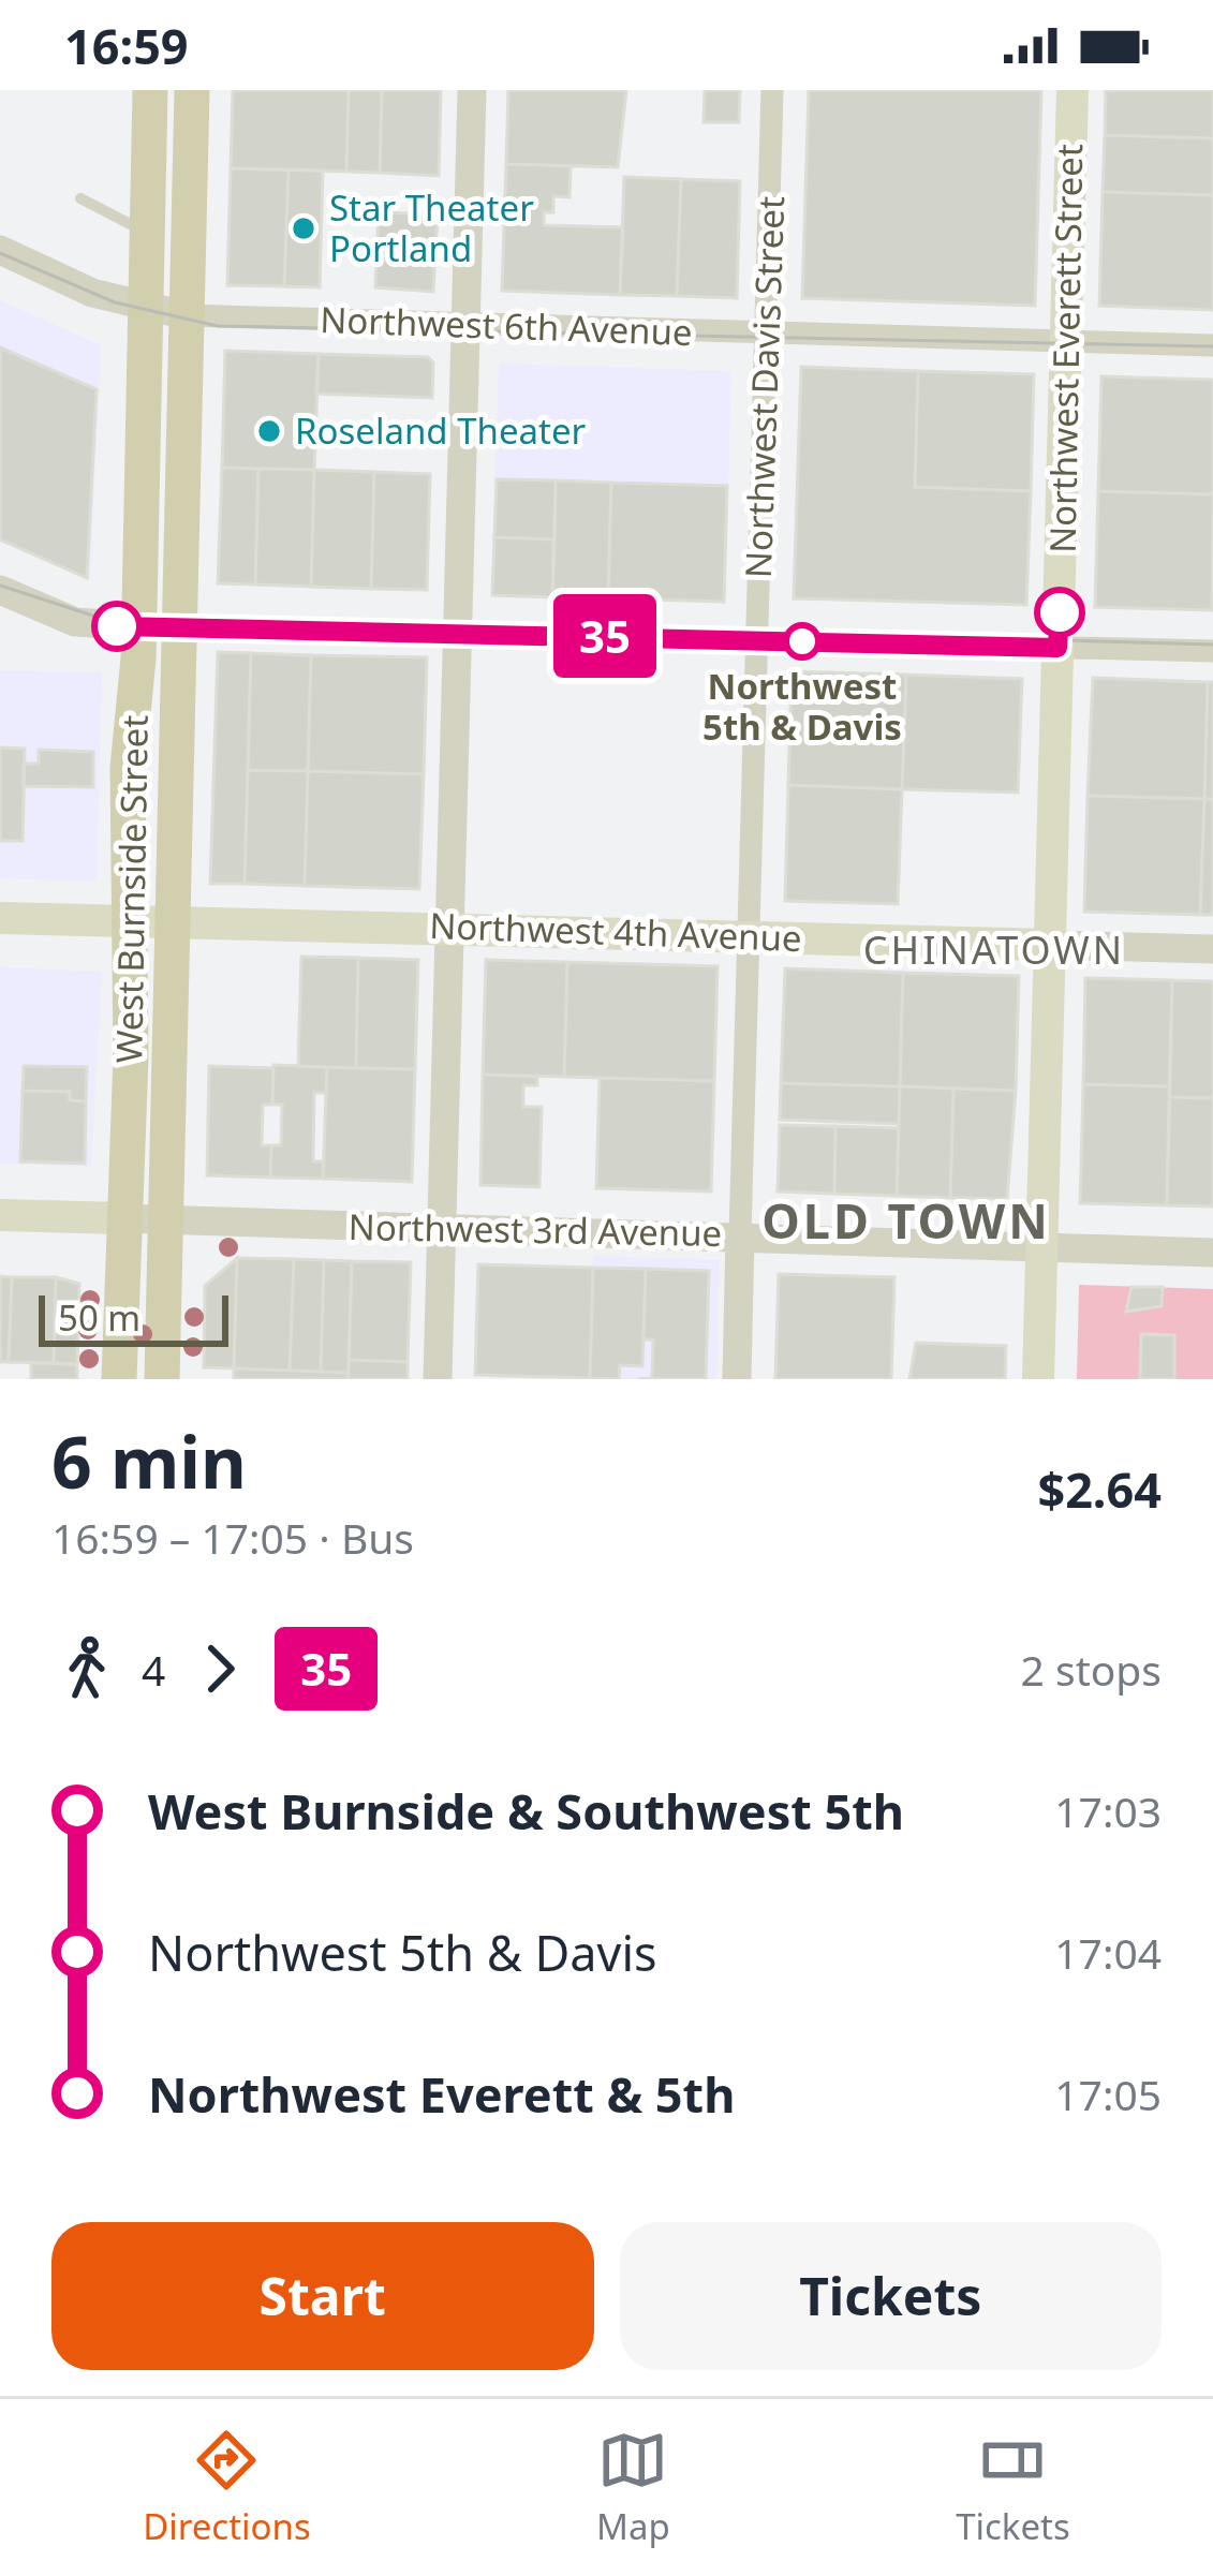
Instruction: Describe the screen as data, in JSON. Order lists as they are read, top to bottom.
{
  "streets": {
    "main road": ["Northwest Everett Street", "West Burnside Street", "Northwest 4th Avenue"],
    "street": ["Northwest 6th Avenue", "Northwest Davis Street", "Northwest 3rd Avenue"]
  },
  "crossings": [
    ["Northwest 6th Avenue", "Northwest Everett Street"],
    ["Northwest 6th Avenue", "Northwest Davis Street"],
    ["Northwest 6th Avenue", "West Burnside Street"],
    ["Northwest Everett Street", "Northwest 4th Avenue"],
    ["Northwest Everett Street", "Northwest 3rd Avenue"],
    ["Northwest Davis Street", "Northwest 4th Avenue"],
    ["Northwest Davis Street", "Northwest 3rd Avenue"],
    ["West Burnside Street", "Northwest 4th Avenue"],
    ["West Burnside Street", "Northwest 3rd Avenue"]
  ],
  "districts": ["CHINATOWN", "OLD TOWN"],
  "places": ["Star Theater Portland", "Roseland Theater", "Northwest 5th & Davis"],
  "lines": ["bus line 35"],
  "scale_bar": "50 m",
  "page": {
    "status": "16:59",
    "on_map": "35",
    "scale": "50 m",
    "heading": ["6 min", "16:59 – 17:05 · Bus", "$2.64"],
    "legs": ["4", "35", "2 stops"],
    "list": [
      {
        "name": "West Burnside & Southwest 5th",
        "value": "17:03"
      },
      {
        "name": "Northwest 5th & Davis",
        "value": "17:04"
      },
      {
        "name": "Northwest Everett & 5th",
        "value": "17:05"
      }
    ],
    "buttons": ["Start", "Tickets"],
    "tabs": ["Directions", "Map", "Tickets"]
  }
}
